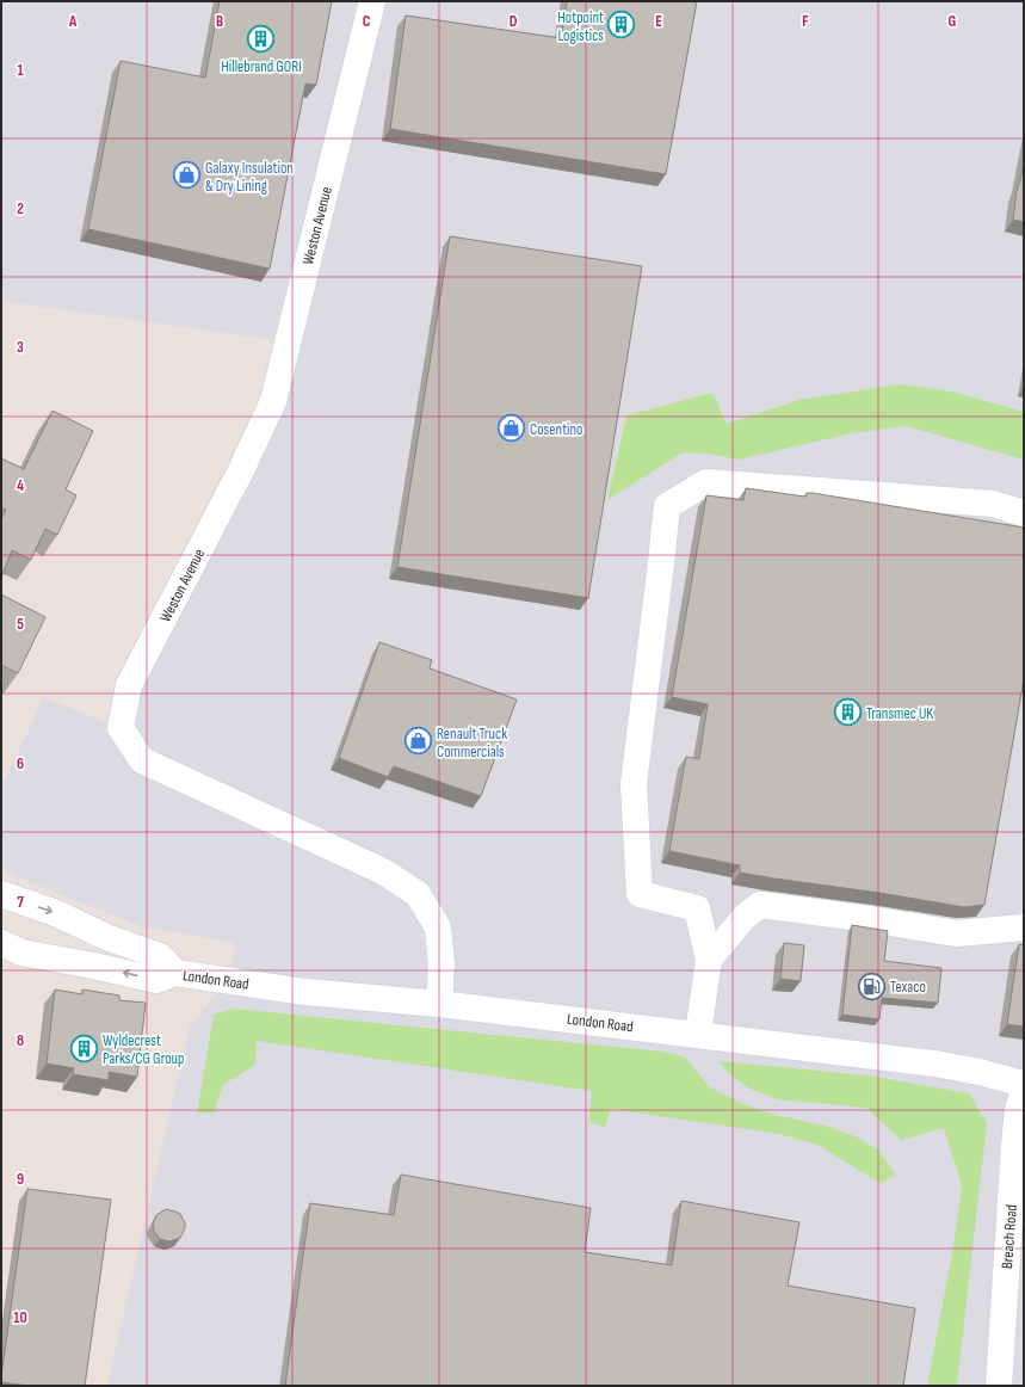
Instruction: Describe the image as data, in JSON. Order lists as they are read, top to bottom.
{
  "streets": {
    "street": ["Weston Avenue", "London Road", "Breach Road"]
  },
  "crossings": [
    ["Weston Avenue", "London Road"]
  ],
  "places": {
    "building": [
      "Hotpoint Logistics",
      "Hillebrand GORI",
      "Transmec UK",
      "Wyldecrest Parks/CG Group"
    ],
    "shop": ["Galaxy Insulation & Dry Lining", "Cosentino", "Renault Truck Commercials"],
    "fuel station": ["Texaco"]
  },
  "grid": {
    "columns": [
      "A",
      "B",
      "C",
      "D",
      "E",
      "F",
      "G"
    ],
    "rows": [
      "1",
      "2",
      "3",
      "4",
      "5",
      "6",
      "7",
      "8",
      "9",
      "10"
    ]
  }
}
